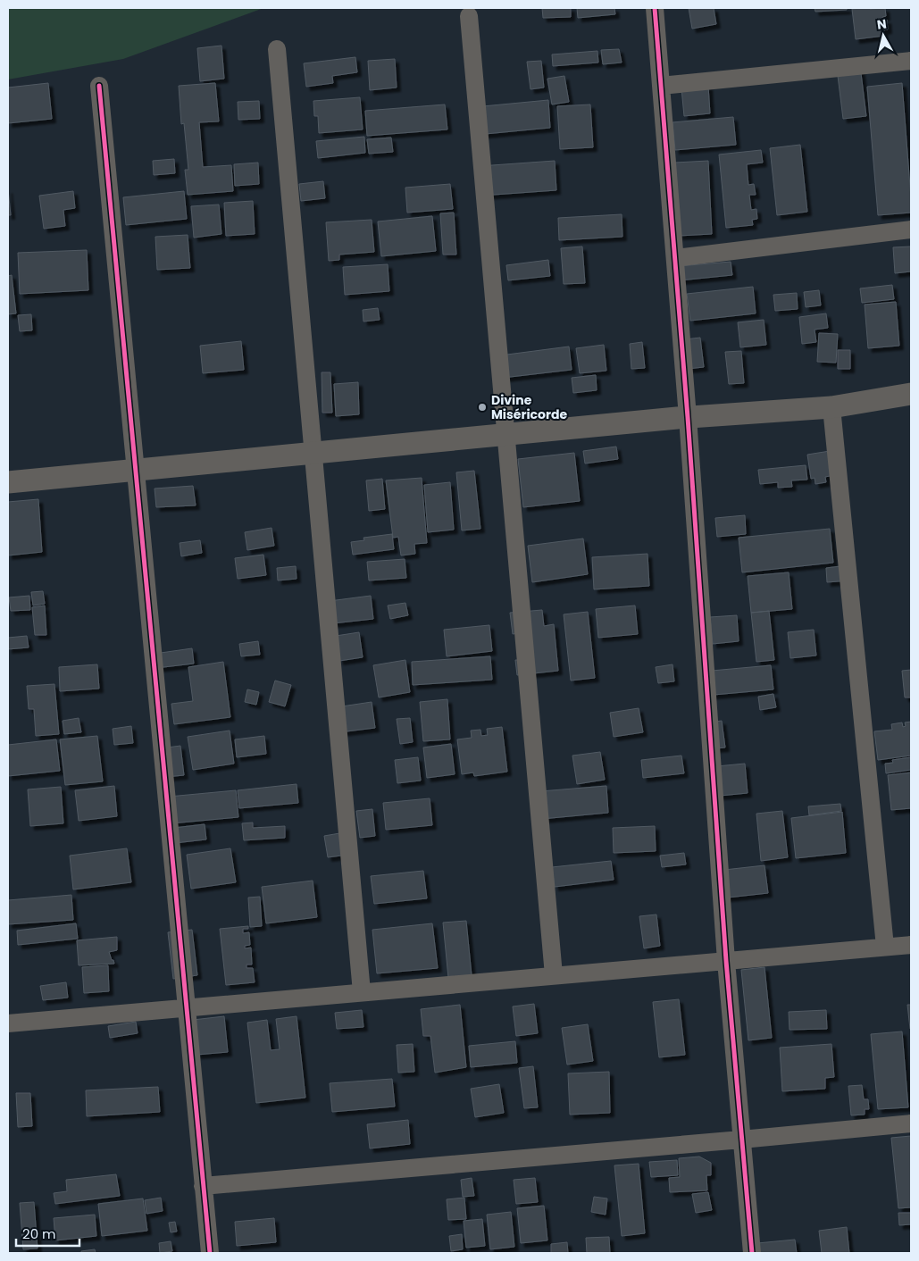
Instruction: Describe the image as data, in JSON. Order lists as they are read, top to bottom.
{
  "places": ["Divine Miséricorde"],
  "scale_bar": "20 m",
  "north": "top"
}
